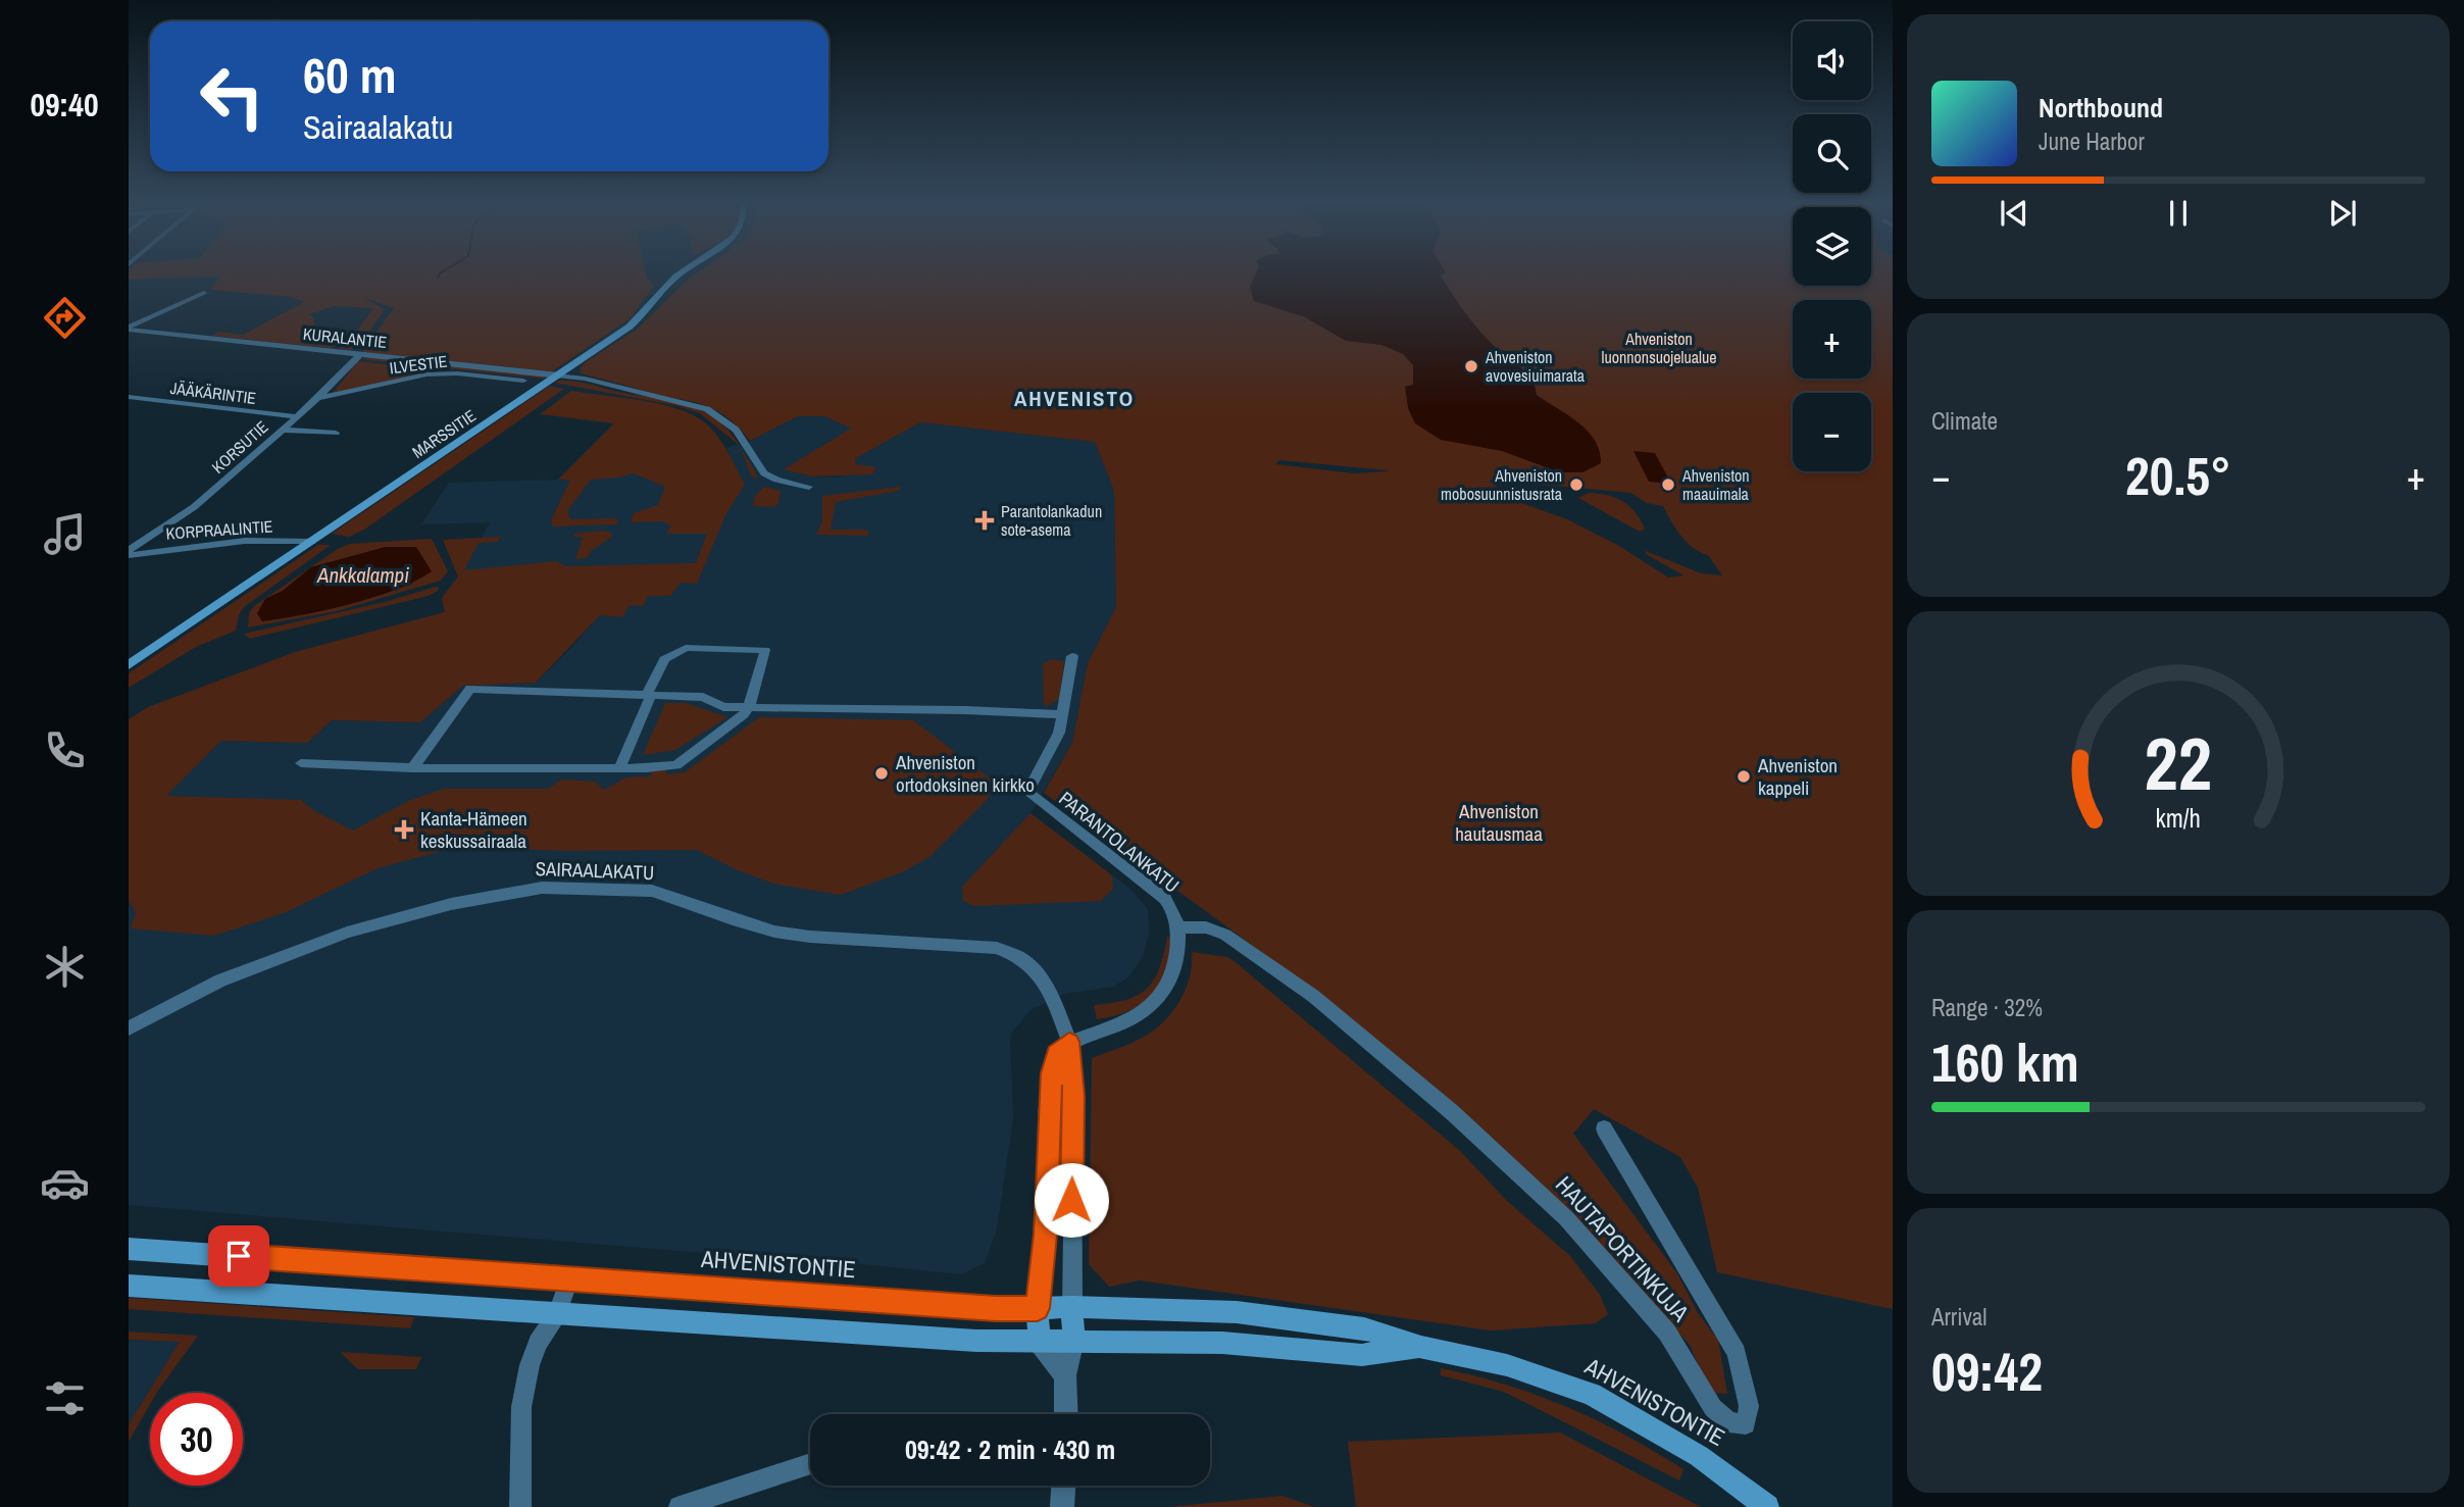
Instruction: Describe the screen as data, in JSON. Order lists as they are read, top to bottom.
{
  "streets": {
    "main road": ["MARSSITIE", "AHVENISTONTIE"],
    "street": [
      "KURALANTIE",
      "ILVESTIE",
      "JÄÄKÄRINTIE",
      "KORSUTIE",
      "KORPRAALINTIE",
      "PARANTOLANKATU",
      "SAIRAALAKATU",
      "HAUTAPORTINKUJA"
    ]
  },
  "crossings": [
    ["KURALANTIE", "MARSSITIE"],
    ["KURALANTIE", "KORSUTIE"],
    ["ILVESTIE", "KORSUTIE"],
    ["JÄÄKÄRINTIE", "KORSUTIE"],
    ["MARSSITIE", "KORPRAALINTIE"],
    ["KORSUTIE", "KORPRAALINTIE"],
    ["PARANTOLANKATU", "HAUTAPORTINKUJA"],
    ["SAIRAALAKATU", "AHVENISTONTIE"]
  ],
  "districts": ["AHVENISTO"],
  "water": ["Ankkalampi"],
  "parks": ["Ahveniston luonnonsuojelualue", "Ahveniston hautausmaa"],
  "places": {
    "other": [
      "Ahveniston avovesiuimarata",
      "Ahveniston mobosuunnistusrata",
      "Ahveniston maauimala",
      "Ahveniston ortodoksinen kirkko",
      "Ahveniston kappeli"
    ],
    "health": ["Parantolankadun sote-asema", "Kanta-Hämeen keskussairaala"]
  },
  "page": {
    "tabs": "09:40",
    "map_buttons": ["+", "−"],
    "turn": ["60 m", "Sairaalakatu"],
    "song": ["Northbound", "June Harbor"],
    "tile": [
      "Climate",
      ["Range · 32%", "160 km"],
      ["Arrival", "09:42"]
    ],
    "heat": ["−", "20.5°", "+"],
    "limit": "30",
    "trip": "09:42 · 2 min · 430 m",
    "gauge": ["22", "km/h"]
  }
}
